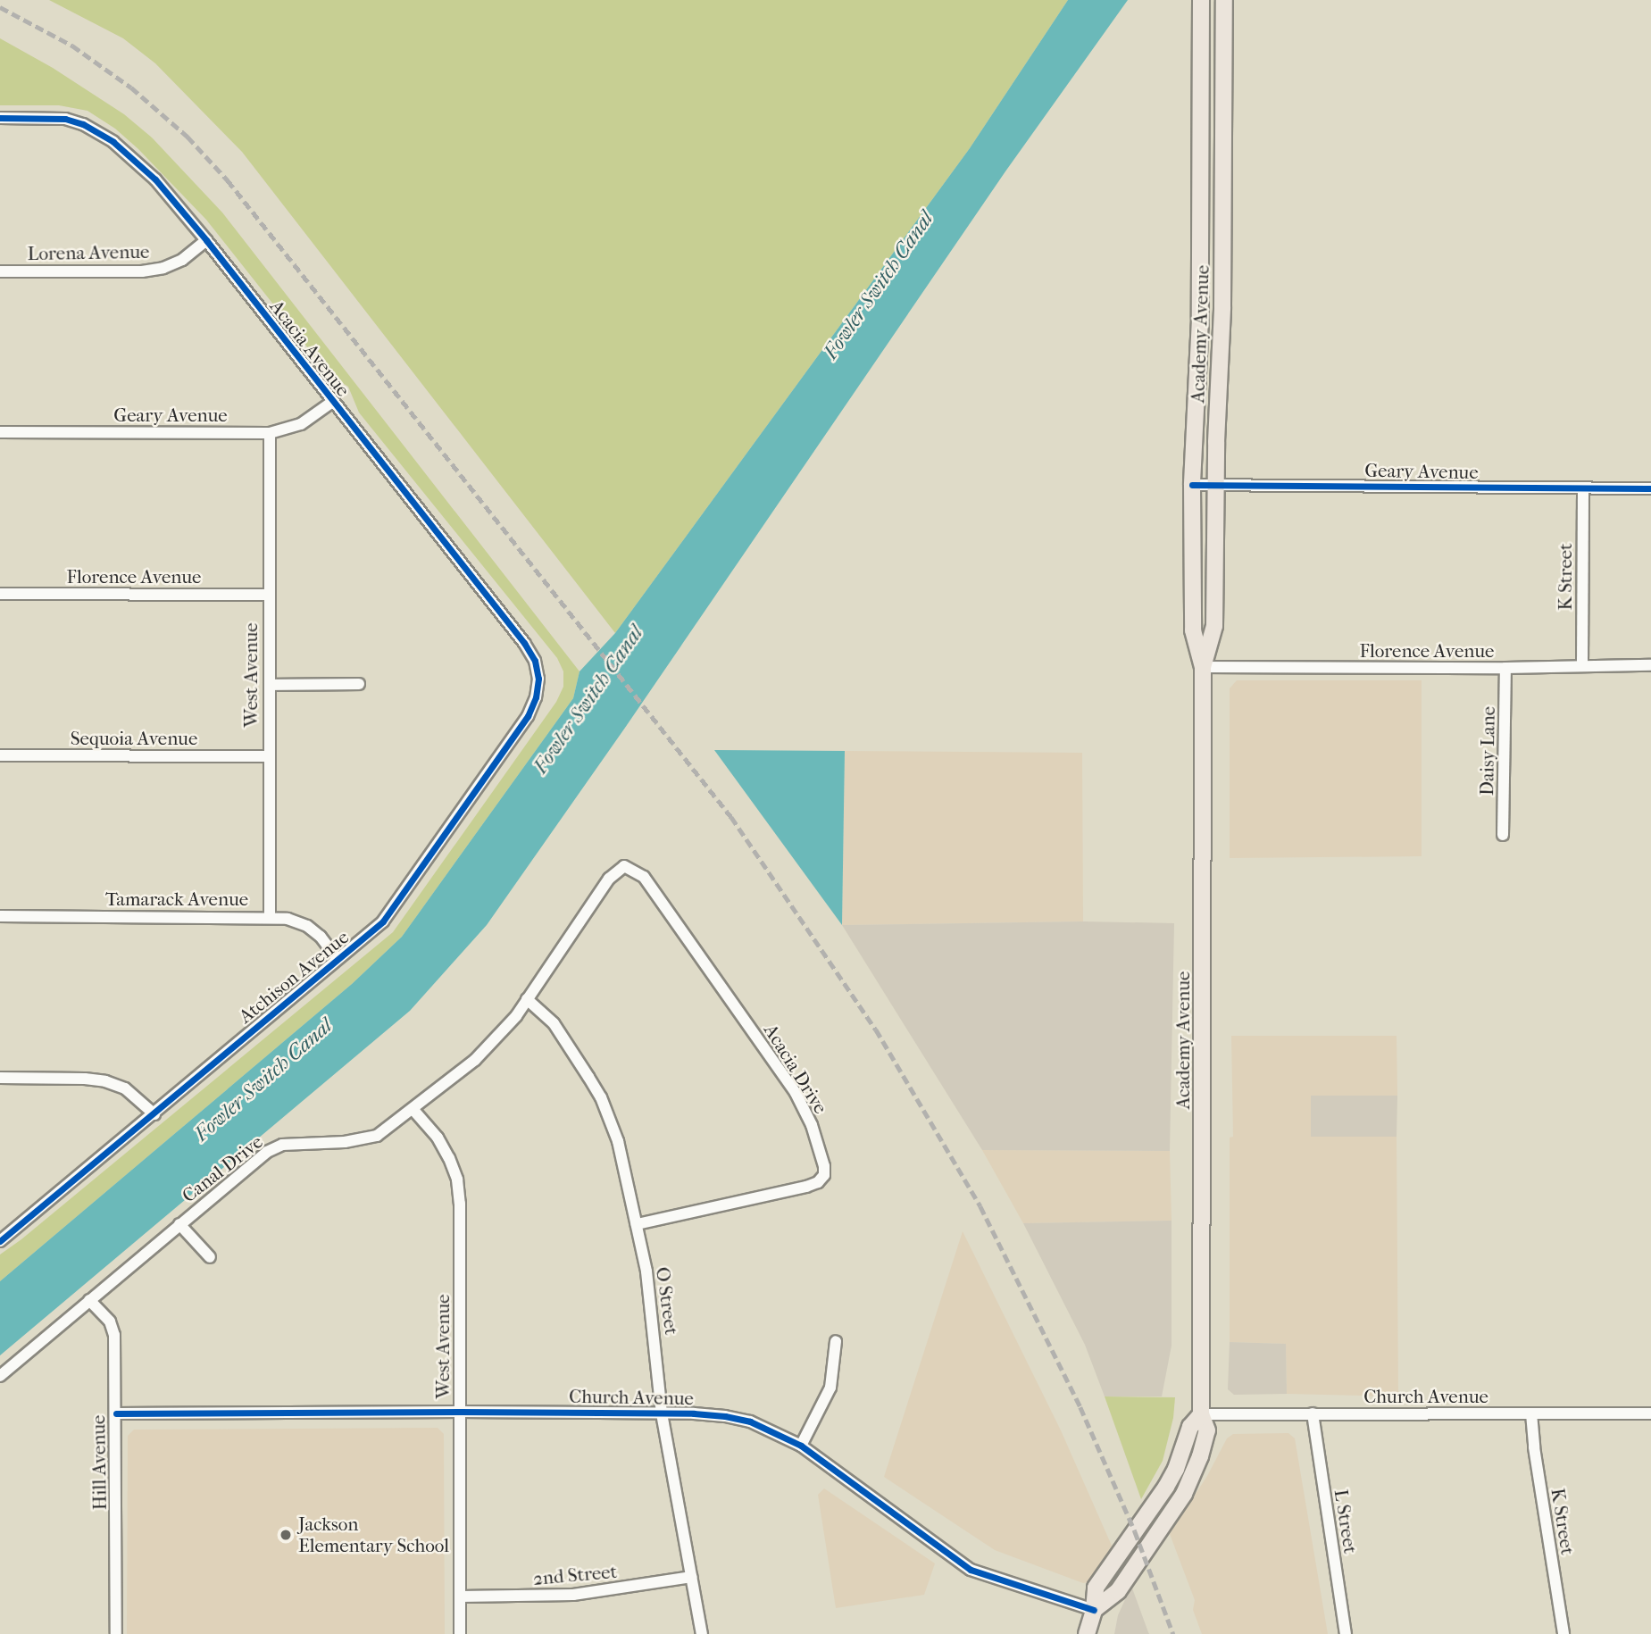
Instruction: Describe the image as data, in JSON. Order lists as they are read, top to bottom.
{
  "streets": {
    "main road": ["Academy Avenue"],
    "street": [
      "Lorena Avenue",
      "Acacia Avenue",
      "Geary Avenue",
      "Florence Avenue",
      "K Street",
      "West Avenue",
      "Sequoia Avenue",
      "Daisy Lane",
      "Tamarack Avenue",
      "Atchison Avenue",
      "Acacia Drive",
      "Canal Drive",
      "O Street",
      "Church Avenue",
      "Hill Avenue",
      "L Street",
      "2nd Street"
    ]
  },
  "crossings": [
    ["Lorena Avenue", "Acacia Avenue"],
    ["Academy Avenue", "Geary Avenue"],
    ["Academy Avenue", "Florence Avenue"],
    ["Academy Avenue", "Church Avenue"],
    ["Acacia Avenue", "Geary Avenue"],
    ["Acacia Avenue", "Atchison Avenue"],
    ["Geary Avenue", "K Street"],
    ["Geary Avenue", "West Avenue"],
    ["Florence Avenue", "K Street"],
    ["Florence Avenue", "West Avenue"],
    ["Florence Avenue", "Daisy Lane"],
    ["K Street", "Church Avenue"],
    ["West Avenue", "Sequoia Avenue"],
    ["West Avenue", "Tamarack Avenue"],
    ["West Avenue", "Canal Drive"],
    ["West Avenue", "Church Avenue"],
    ["West Avenue", "2nd Street"],
    ["Tamarack Avenue", "Atchison Avenue"],
    ["Acacia Drive", "Canal Drive"],
    ["Acacia Drive", "O Street"],
    ["Canal Drive", "O Street"],
    ["Canal Drive", "Hill Avenue"],
    ["O Street", "Church Avenue"],
    ["O Street", "2nd Street"],
    ["Church Avenue", "Hill Avenue"],
    ["Church Avenue", "L Street"]
  ],
  "water": ["Fowler Switch Canal"],
  "places": ["Jackson Elementary School"]
}
